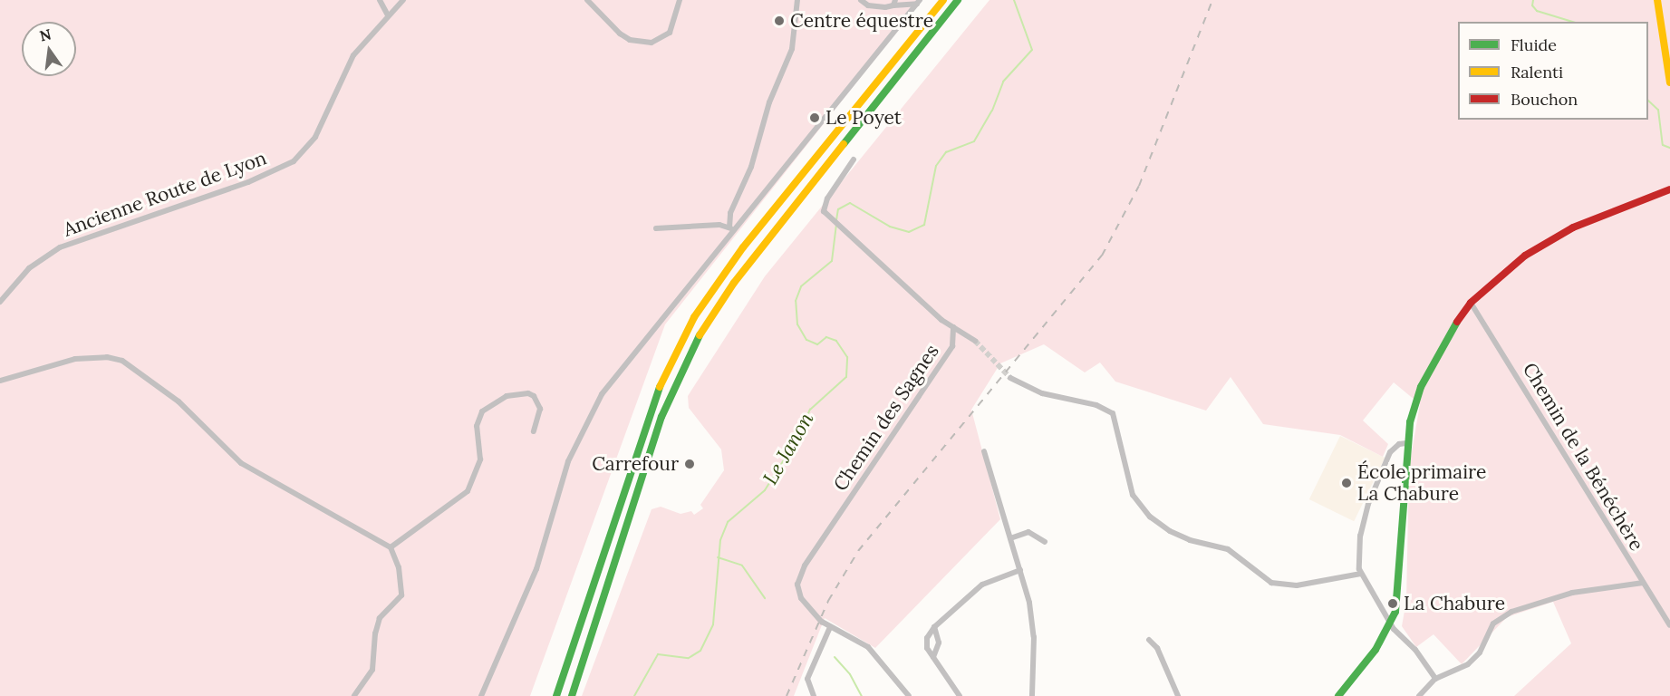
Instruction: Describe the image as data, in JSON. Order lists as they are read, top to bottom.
{
  "streets": {
    "street": ["Ancienne Route de Lyon", "Chemin des Sagnes", "Chemin de la Bénéchère"]
  },
  "water": ["Le Janon"],
  "places": [
    "Centre équestre",
    "Le Poyet",
    "Carrefour",
    "École primaire La Chabure",
    "La Chabure"
  ],
  "legend": ["Fluide", "Ralenti", "Bouchon"],
  "north": "top"
}
